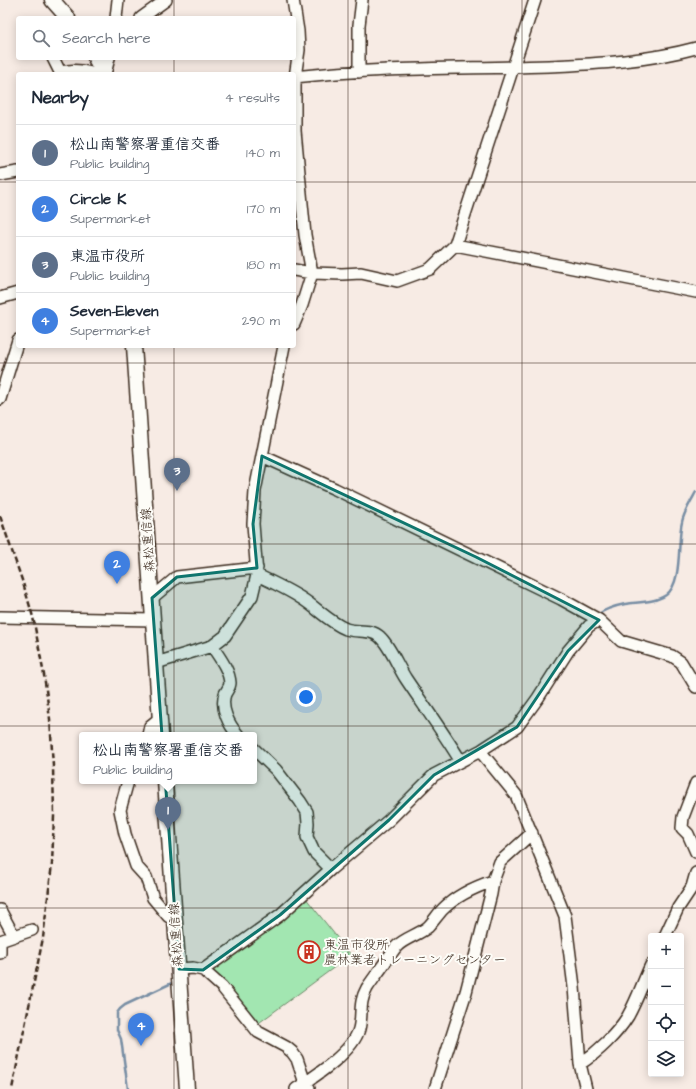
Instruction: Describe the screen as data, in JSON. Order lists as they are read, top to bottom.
{
  "streets": {
    "main road": ["森松重信線"]
  },
  "places": {
    "building": ["東温市役所 農林業者トレーニングセンター"]
  },
  "page": {
    "search": "Search here",
    "heading": ["Nearby", "4 results"],
    "list": [
      {
        "mark": "1",
        "name": "松山南警察署重信交番",
        "note": "Public building",
        "value": "140 m"
      },
      {
        "mark": "2",
        "name": "Circle K",
        "note": "Supermarket",
        "value": "170 m"
      },
      {
        "mark": "3",
        "name": "東温市役所",
        "note": "Public building",
        "value": "180 m"
      },
      {
        "mark": "4",
        "name": "Seven-Eleven",
        "note": "Supermarket",
        "value": "290 m"
      }
    ],
    "pins": [
      "3",
      "2",
      "1",
      "4"
    ],
    "popup": ["松山南警察署重信交番", "Public building"],
    "map_buttons": ["+", "−"]
  }
}
